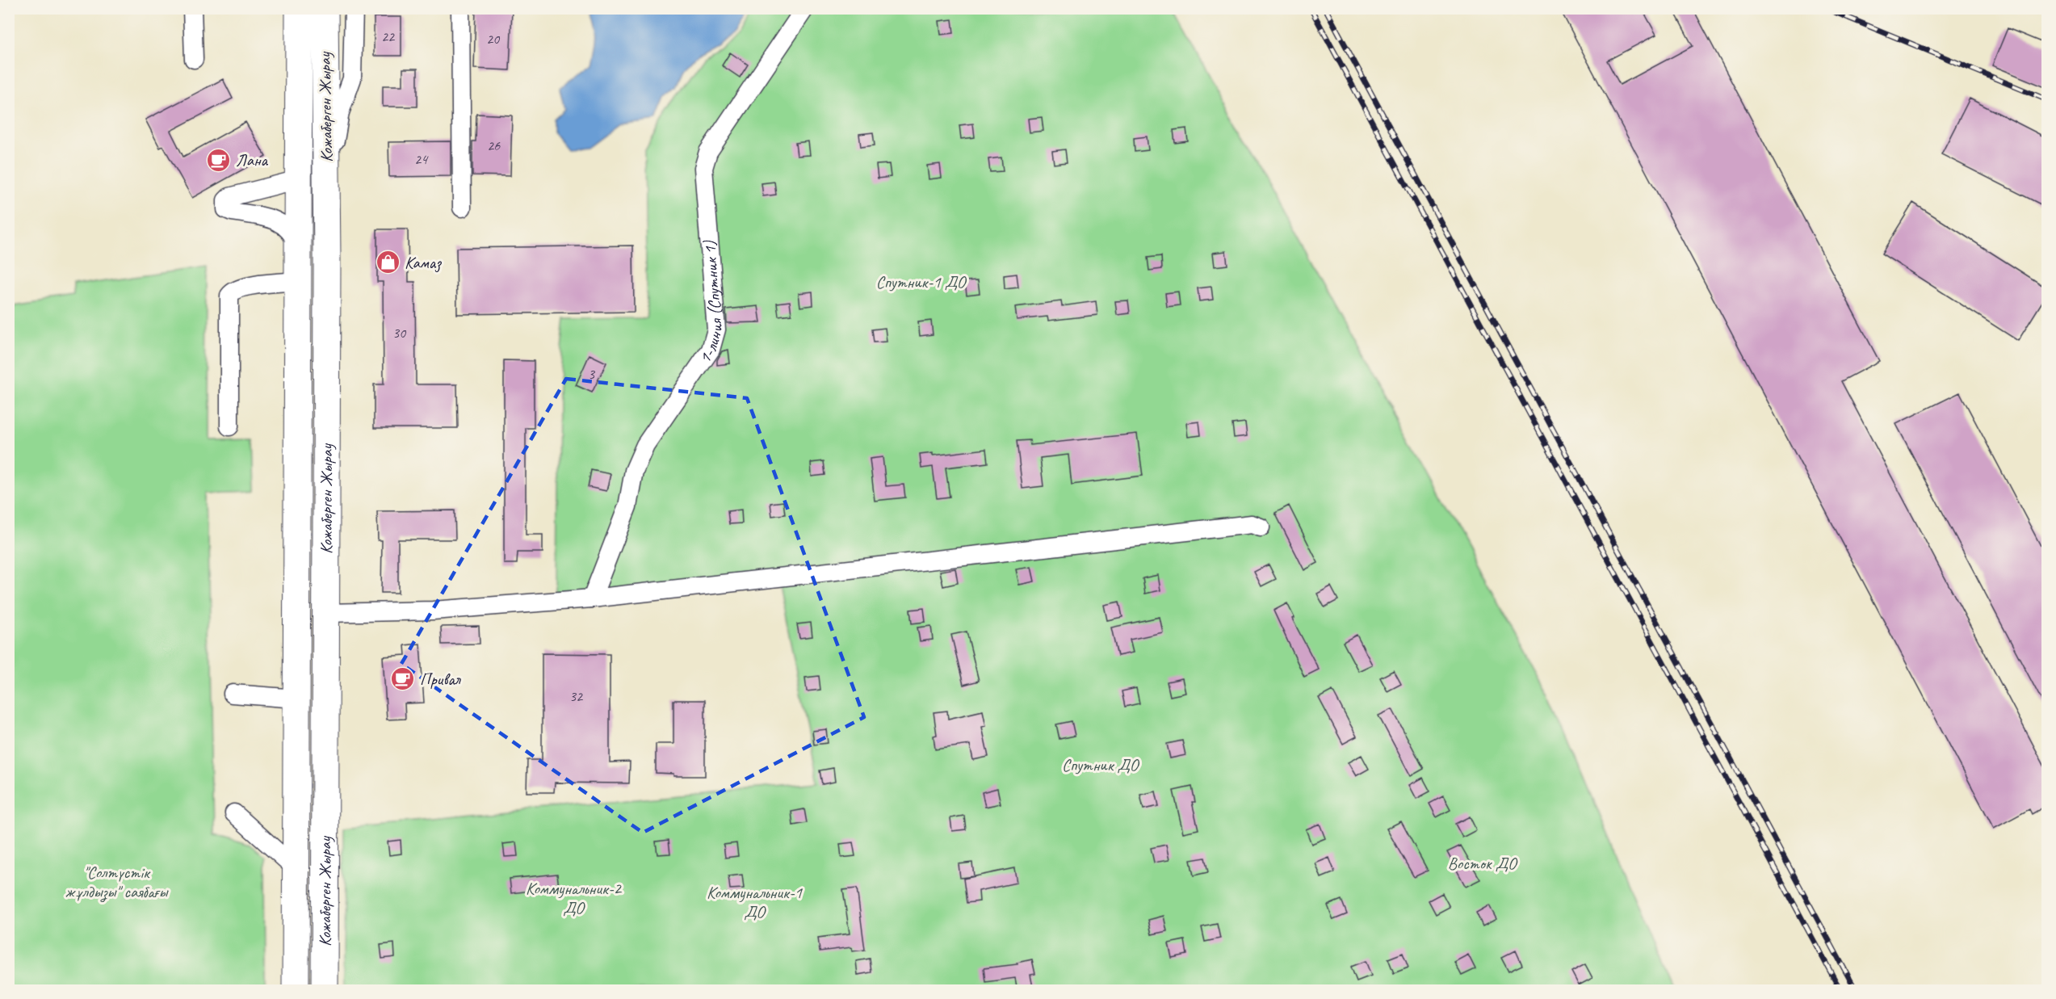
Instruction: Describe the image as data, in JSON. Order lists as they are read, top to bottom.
{
  "streets": {
    "highway": ["Кожаберген Жырау"],
    "street": ["1-линия (Спутник 1)"]
  },
  "parks": [
    "Спутник-1 ДО",
    "Спутник ДО",
    "Восток ДО",
    "\"Солтүстік жұлдызы\" саябағы",
    "Коммунальник-2 ДО",
    "Коммунальник-1 ДО"
  ],
  "places": {
    "cafe": ["Лана", "Привал"],
    "shop": ["Камаз"]
  },
  "house_numbers": [
    "22",
    "20",
    "26",
    "24",
    "30",
    "3",
    "32"
  ]
}
